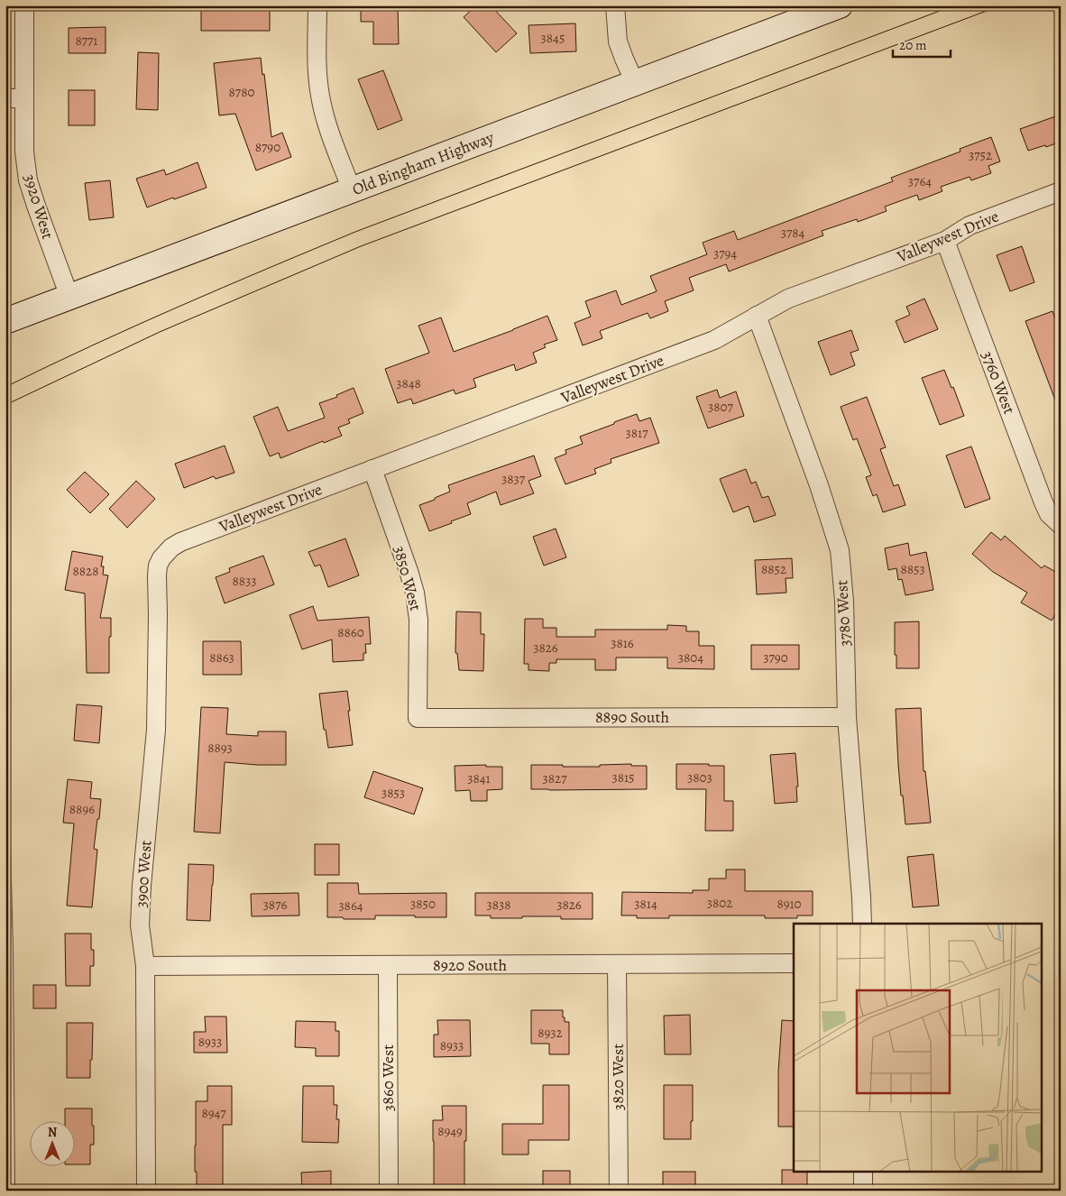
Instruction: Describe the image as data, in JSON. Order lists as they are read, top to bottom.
{
  "streets": {
    "street": [
      "Old Bingham Highway",
      "3920 West",
      "Valleywest Drive",
      "3760 West",
      "3850 West",
      "3780 West",
      "8890 South",
      "3900 West",
      "8920 South",
      "3820 West",
      "3860 West"
    ]
  },
  "crossings": [
    ["Old Bingham Highway", "3920 West"],
    ["Valleywest Drive", "3760 West"],
    ["Valleywest Drive", "3850 West"],
    ["Valleywest Drive", "3780 West"],
    ["Valleywest Drive", "3900 West"],
    ["3850 West", "8890 South"],
    ["3780 West", "8890 South"],
    ["3900 West", "8920 South"],
    ["8920 South", "3820 West"],
    ["8920 South", "3860 West"]
  ],
  "house_numbers": [
    "3845",
    "8771",
    "8780",
    "8790",
    "3752",
    "3764",
    "3784",
    "3794",
    "3848",
    "3807",
    "3817",
    "3837",
    "8852",
    "8853",
    "8828",
    "8833",
    "8860",
    "3816",
    "3826",
    "8863",
    "3804",
    "3790",
    "8893",
    "3815",
    "3803",
    "3841",
    "3827",
    "3853",
    "8896",
    "3802",
    "3850",
    "3814",
    "8910",
    "3876",
    "3838",
    "3826",
    "3864",
    "8932",
    "8933",
    "8933",
    "8947",
    "8949"
  ],
  "scale_bar": "20 m",
  "north": "top"
}
